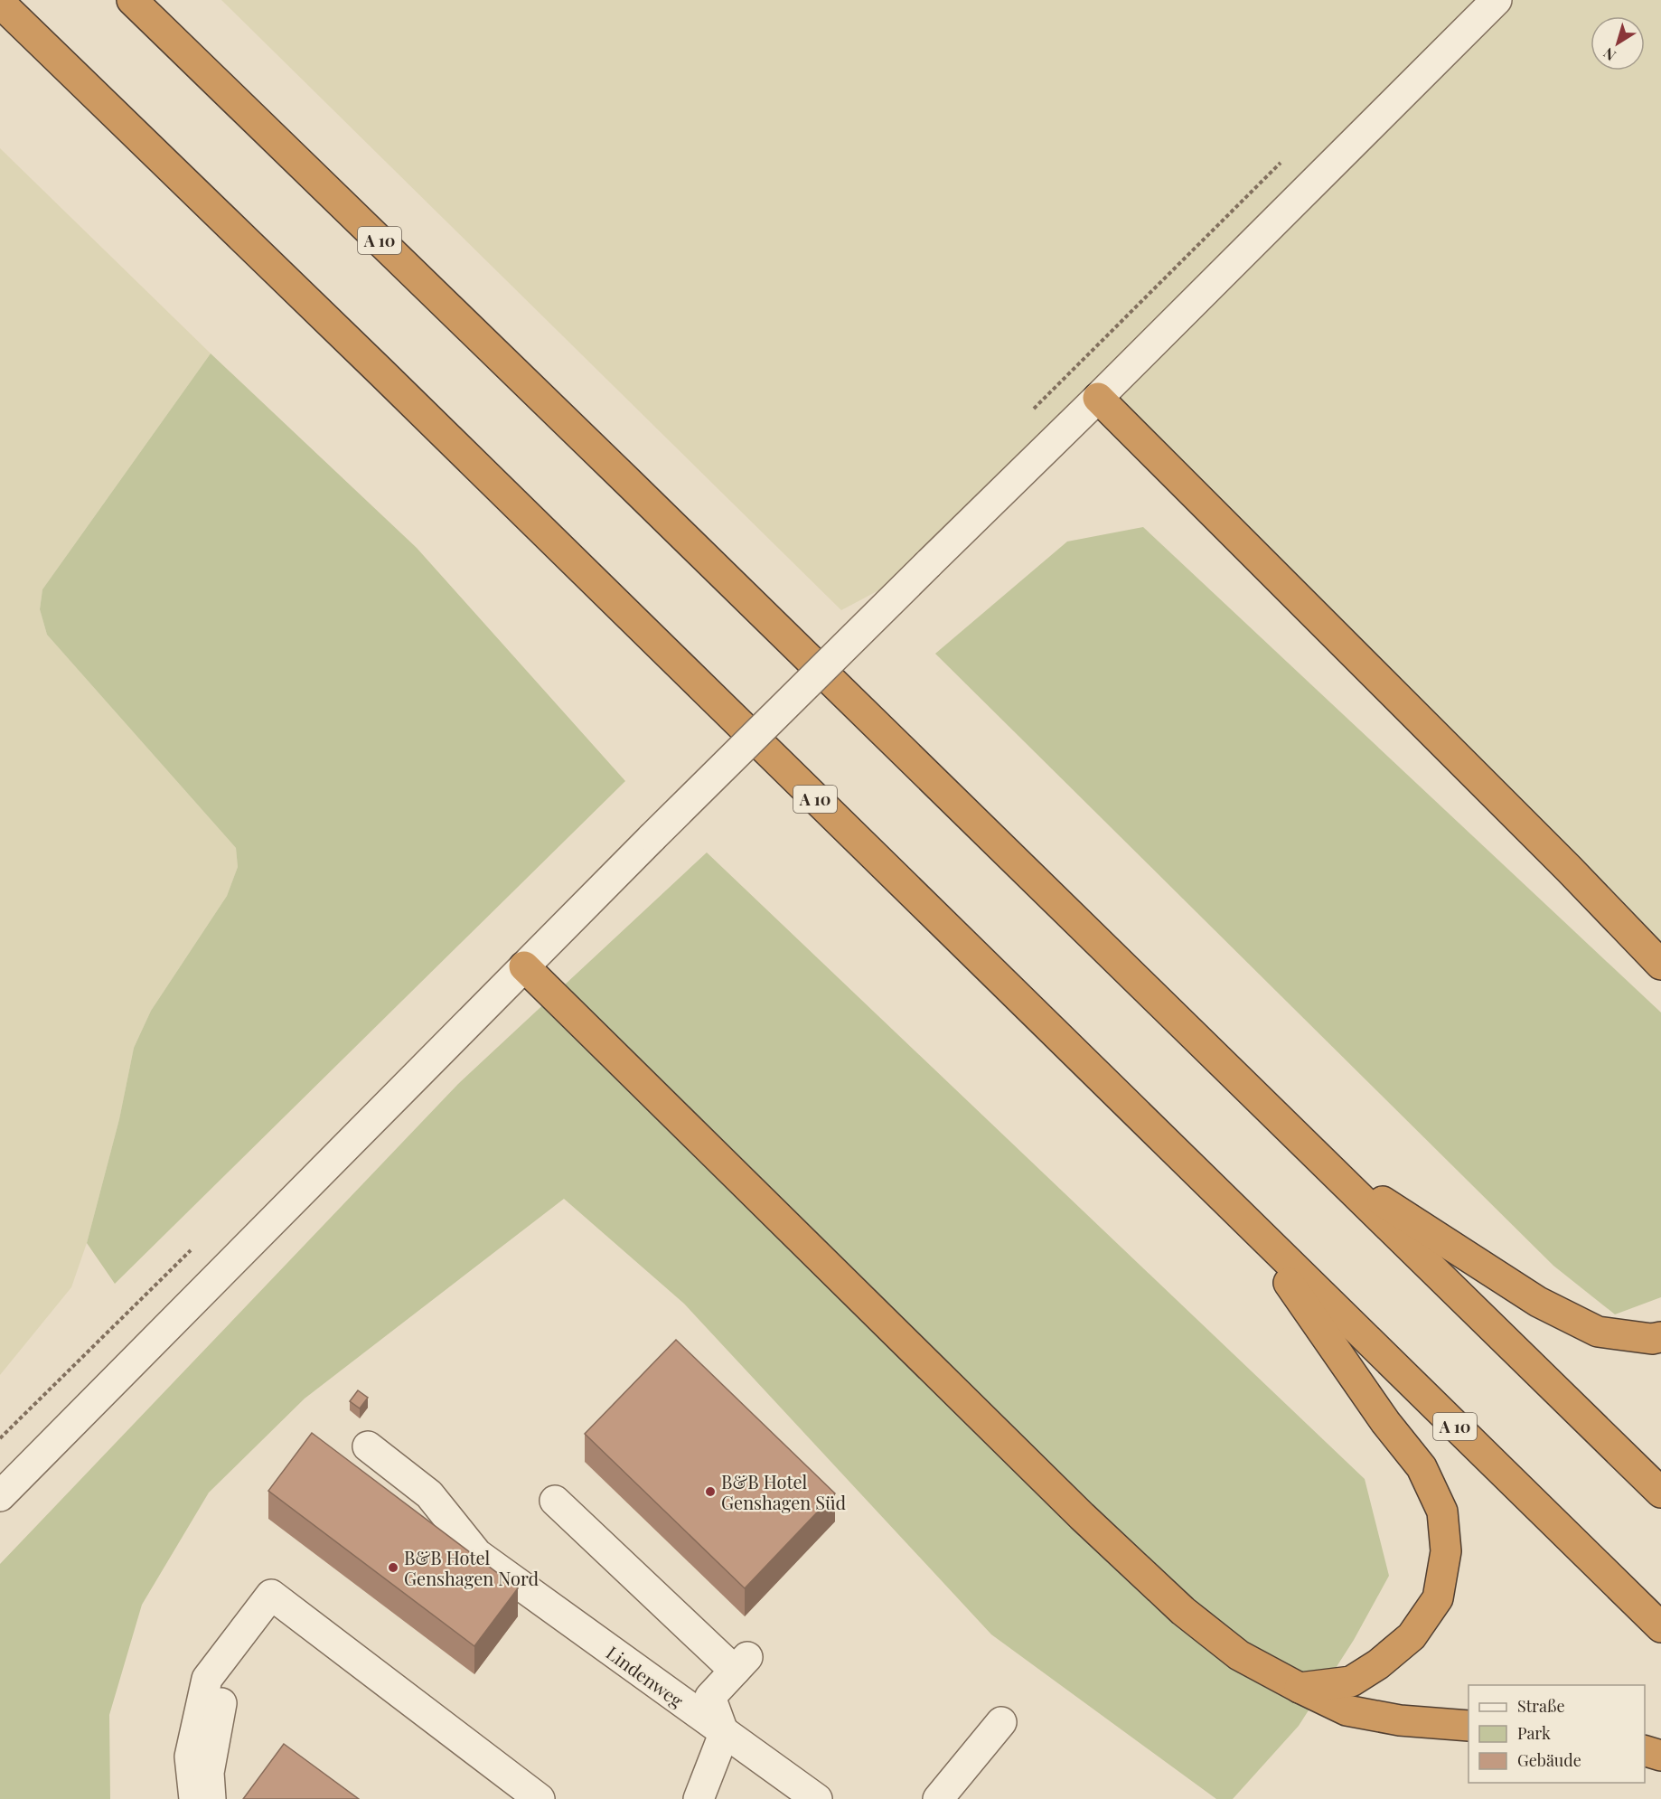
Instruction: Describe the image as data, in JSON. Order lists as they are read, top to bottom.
{
  "streets": {
    "highway": ["A 10"],
    "street": ["Lindenweg"]
  },
  "places": ["B&B Hotel Genshagen Süd", "B&B Hotel Genshagen Nord"],
  "legend": ["Straße", "Park", "Gebäude"],
  "north": "bottom left"
}
